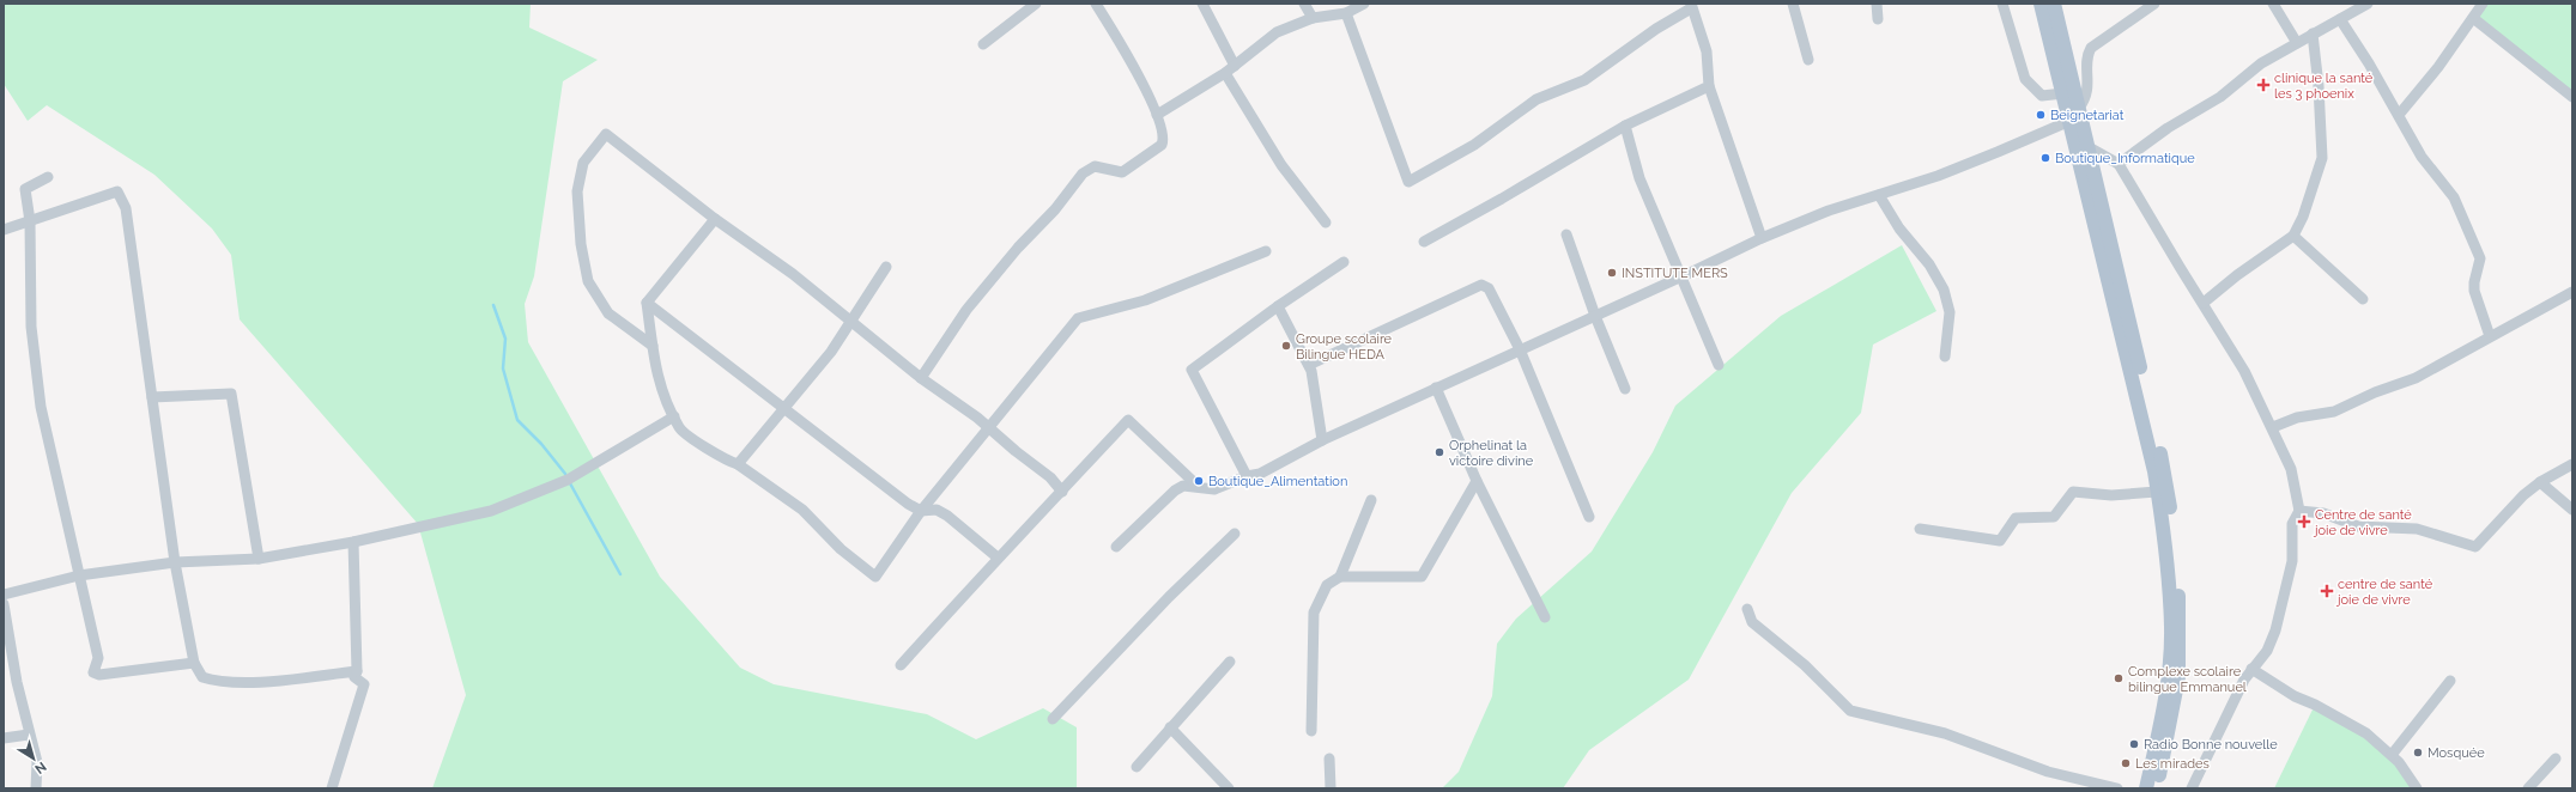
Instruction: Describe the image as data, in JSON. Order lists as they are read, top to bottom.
{
  "places": {
    "health": ["clinique la santé les 3 phoenix", "Centre de santé joie de vivre", "centre de santé joie de vivre"],
    "other": [
      "Beignetariat",
      "Boutique_Informatique",
      "INSTITUTE MERS",
      "Groupe scolaire Bilingue HEDA",
      "Orphelinat la victoire divine",
      "Boutique_Alimentation",
      "Complexe scolaire bilingue Emmanuel",
      "Radio Bonne nouvelle",
      "Mosquée",
      "Les mirades"
    ]
  },
  "north": "bottom right"
}
